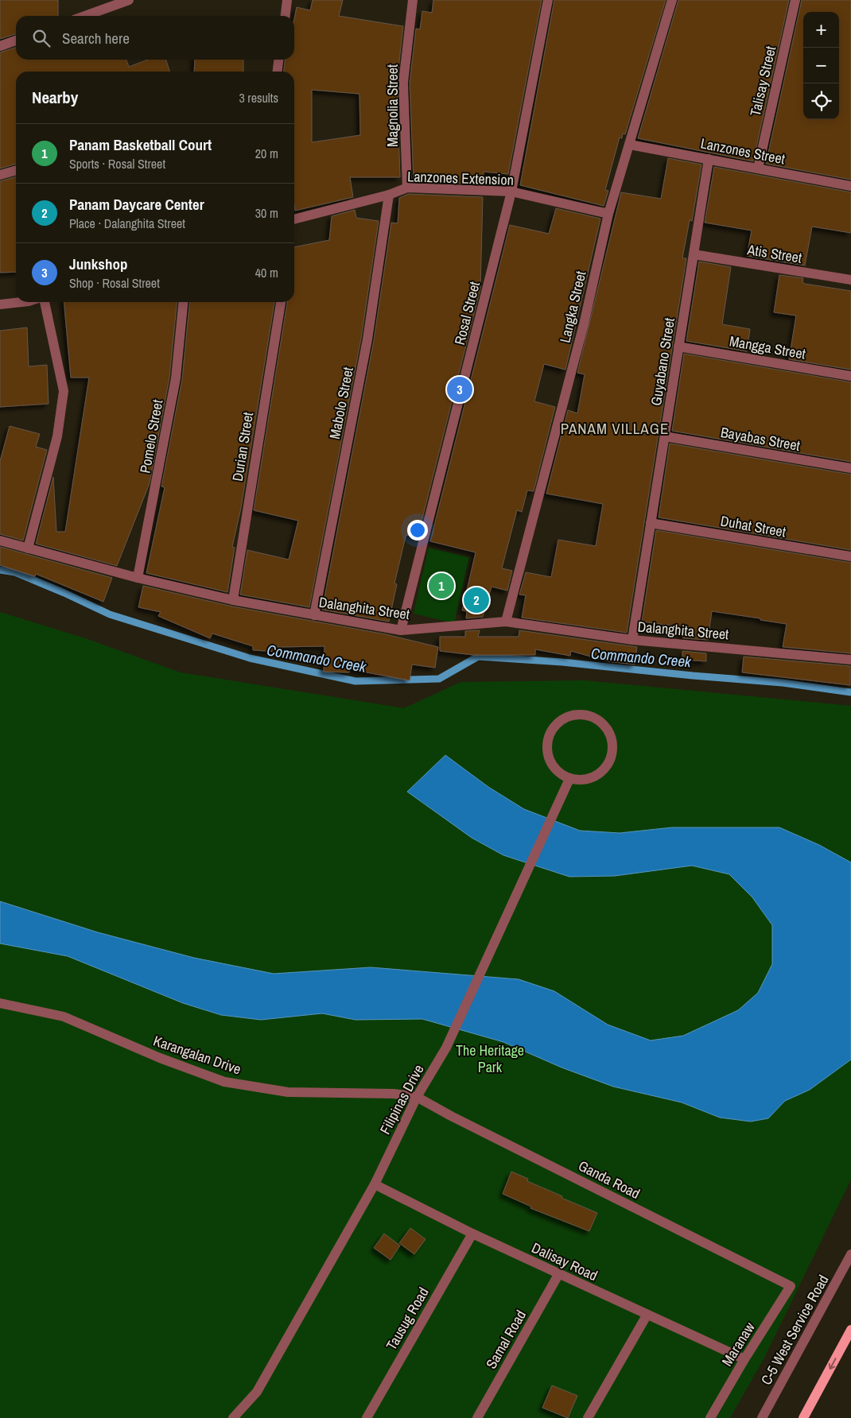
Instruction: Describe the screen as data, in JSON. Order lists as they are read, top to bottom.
{
  "streets": {
    "street": [
      "Talisay Street",
      "Magnolia Street",
      "Lanzones Street",
      "Lanzones Extension",
      "Atis Street",
      "Langka Street",
      "Rosal Street",
      "Mangga Street",
      "Guyabano Street",
      "Mabolo Street",
      "Pomelo Street",
      "Bayabas Street",
      "Durian Street",
      "Duhat Street",
      "Dalanghita Street",
      "Karangalan Drive",
      "Filipinas Drive",
      "Ganda Road",
      "Dalisay Road",
      "Tausug Road",
      "C-5 West Service Road",
      "Samal Road",
      "Maranaw"
    ]
  },
  "crossings": [
    ["Talisay Street", "Lanzones Street"],
    ["Magnolia Street", "Lanzones Extension"],
    ["Lanzones Street", "Langka Street"],
    ["Lanzones Street", "Guyabano Street"],
    ["Lanzones Extension", "Langka Street"],
    ["Lanzones Extension", "Rosal Street"],
    ["Lanzones Extension", "Mabolo Street"],
    ["Atis Street", "Guyabano Street"],
    ["Langka Street", "Dalanghita Street"],
    ["Rosal Street", "Dalanghita Street"],
    ["Mangga Street", "Guyabano Street"],
    ["Guyabano Street", "Bayabas Street"],
    ["Guyabano Street", "Duhat Street"],
    ["Guyabano Street", "Dalanghita Street"],
    ["Mabolo Street", "Dalanghita Street"],
    ["Pomelo Street", "Dalanghita Street"],
    ["Durian Street", "Dalanghita Street"],
    ["Karangalan Drive", "Filipinas Drive"],
    ["Karangalan Drive", "Ganda Road"],
    ["Filipinas Drive", "Ganda Road"],
    ["Filipinas Drive", "Dalisay Road"],
    ["Ganda Road", "Maranaw"],
    ["Dalisay Road", "Tausug Road"],
    ["Dalisay Road", "Samal Road"],
    ["Dalisay Road", "Maranaw"]
  ],
  "districts": ["PANAM VILLAGE"],
  "water": ["Commando Creek"],
  "parks": ["The Heritage Park"],
  "page": {
    "map_buttons": ["+", "−"],
    "search": "Search here",
    "heading": ["Nearby", "3 results"],
    "list": [
      {
        "mark": "1",
        "name": "Panam Basketball Court",
        "note": "Sports · Rosal Street",
        "value": "20 m"
      },
      {
        "mark": "2",
        "name": "Panam Daycare Center",
        "note": "Place · Dalanghita Street",
        "value": "30 m"
      },
      {
        "mark": "3",
        "name": "Junkshop",
        "note": "Shop · Rosal Street",
        "value": "40 m"
      }
    ],
    "pins": ["3", "1", "2"]
  }
}
